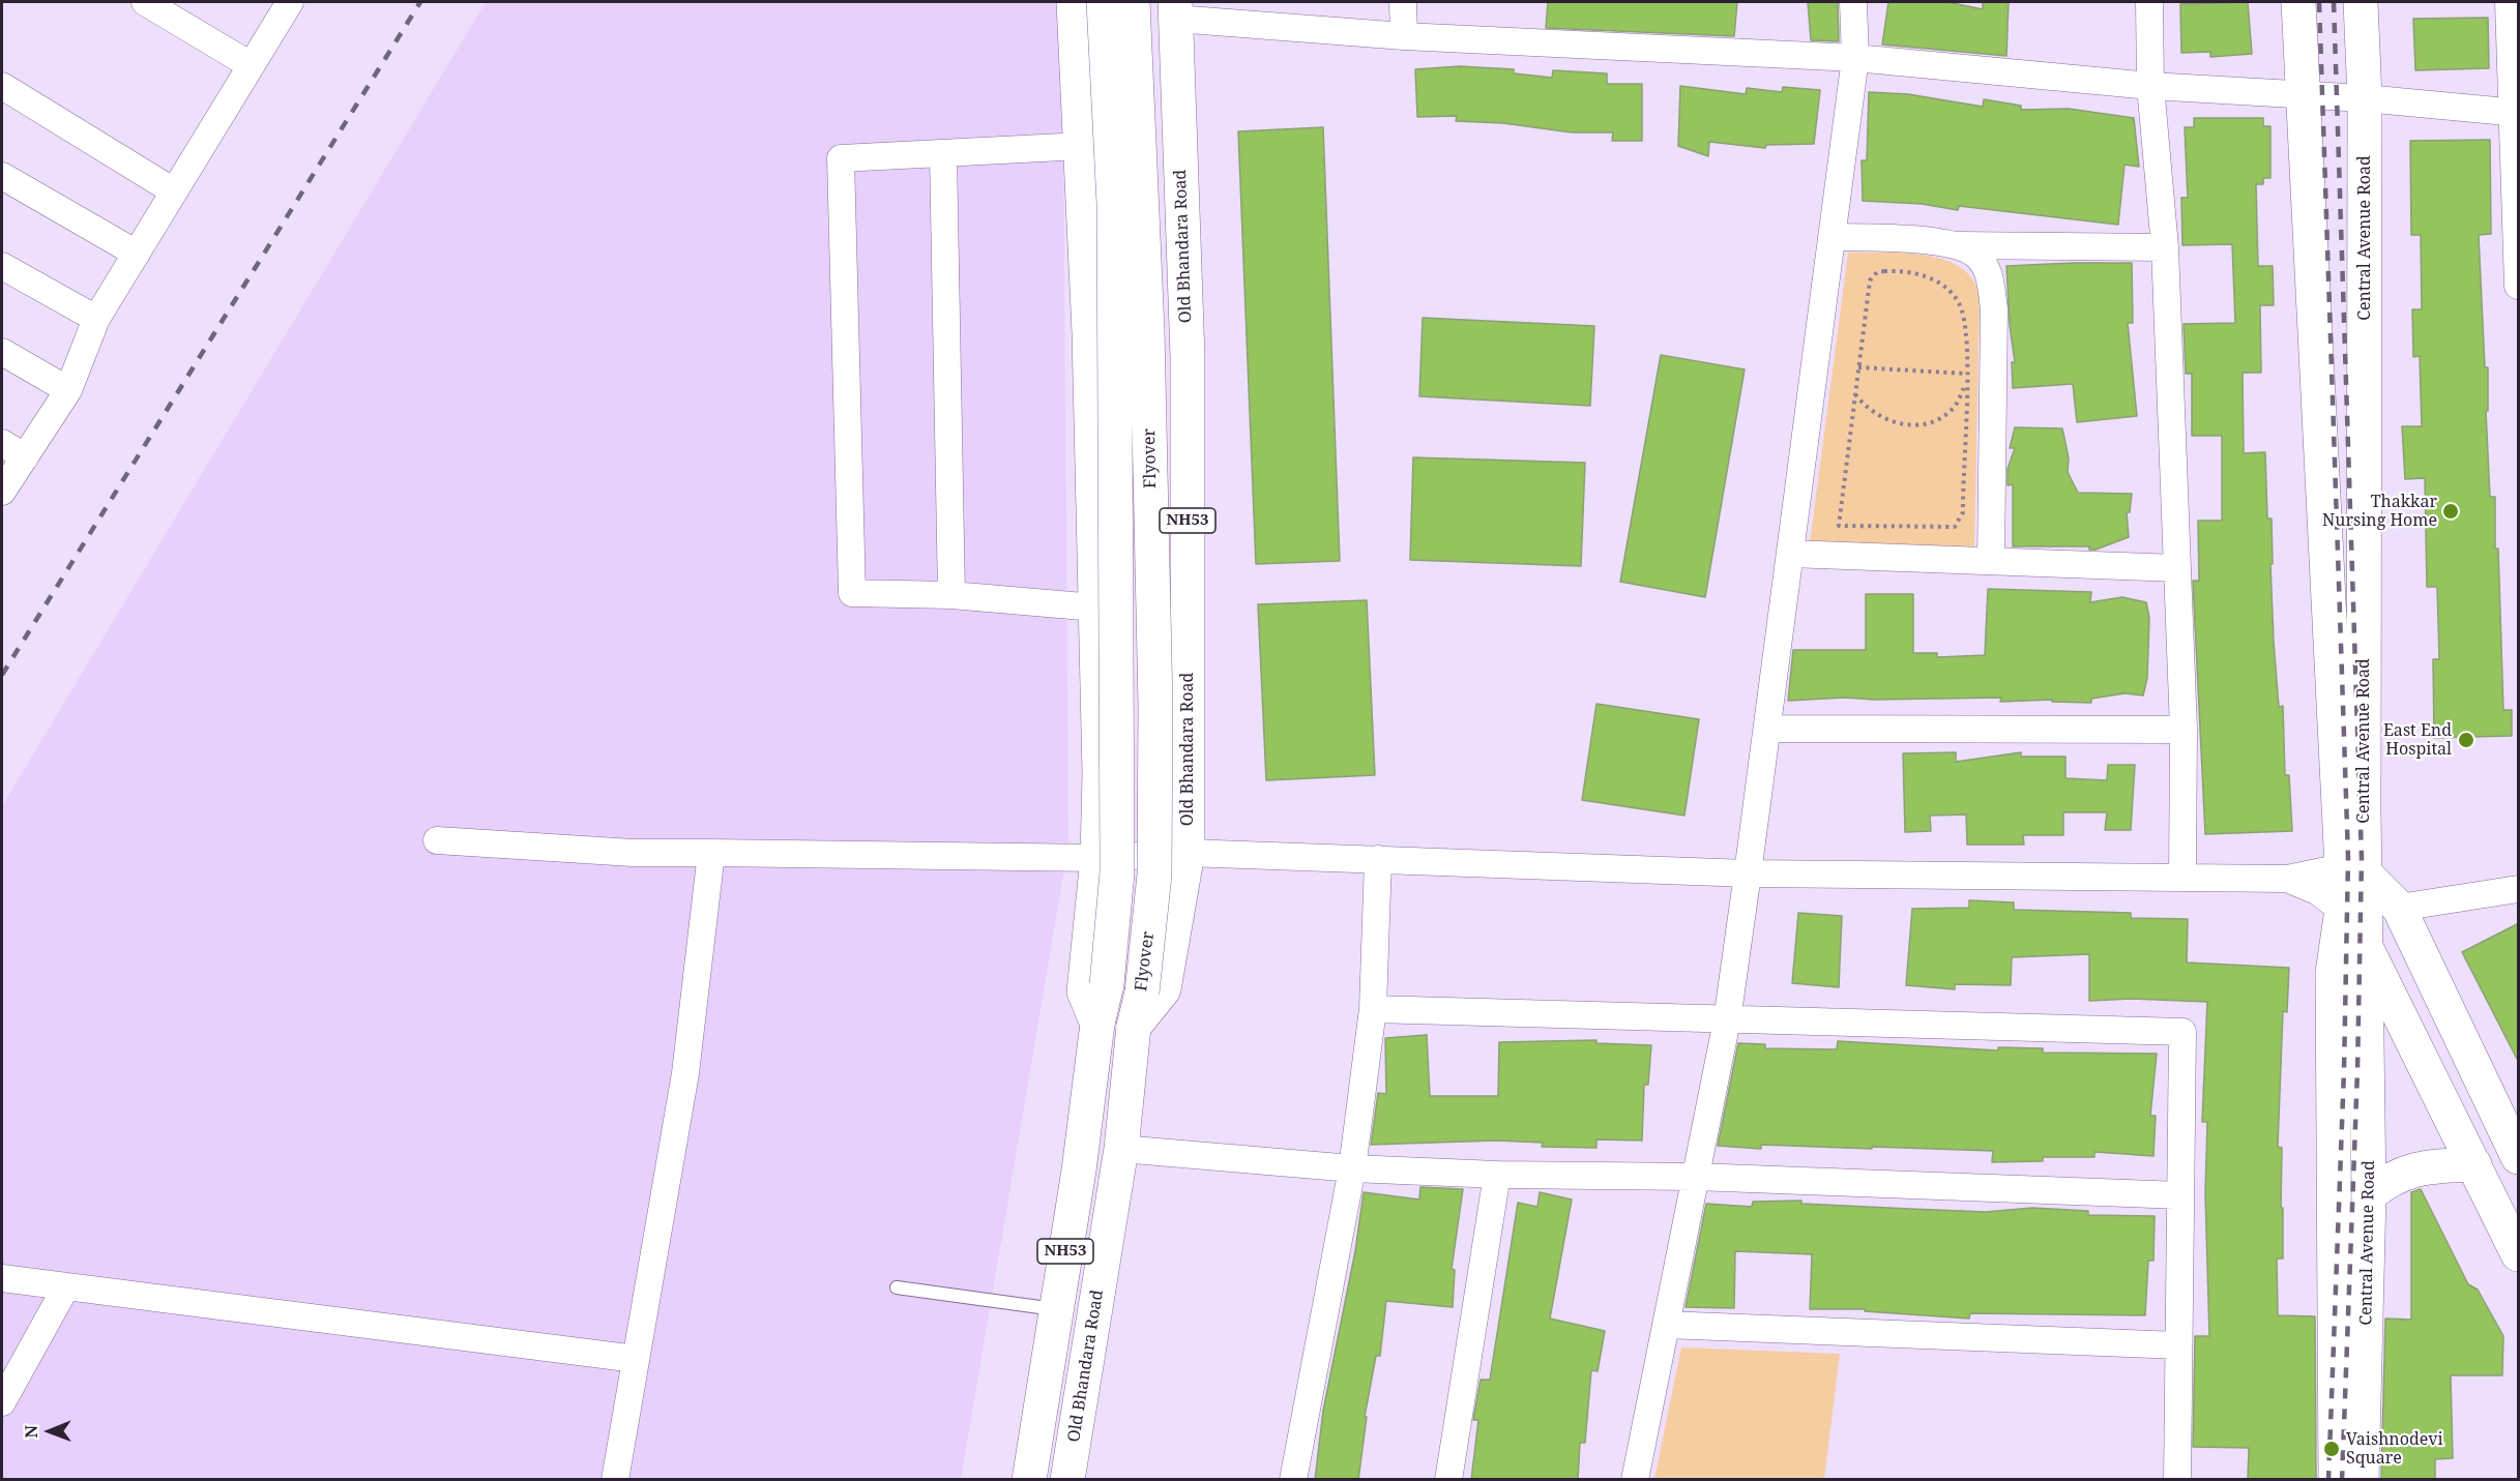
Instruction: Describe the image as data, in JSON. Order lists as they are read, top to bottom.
{
  "streets": {
    "main road": [
      "Central Avenue Road",
      "Old Bhandara Road",
      "Flyover",
      "NH53"
    ]
  },
  "crossings": [
    ["Old Bhandara Road", "Flyover"],
    ["Flyover", "NH53"]
  ],
  "places": ["Thakkar Nursing Home", "East End Hospital", "Vaishnodevi Square"],
  "north": "left"
}
